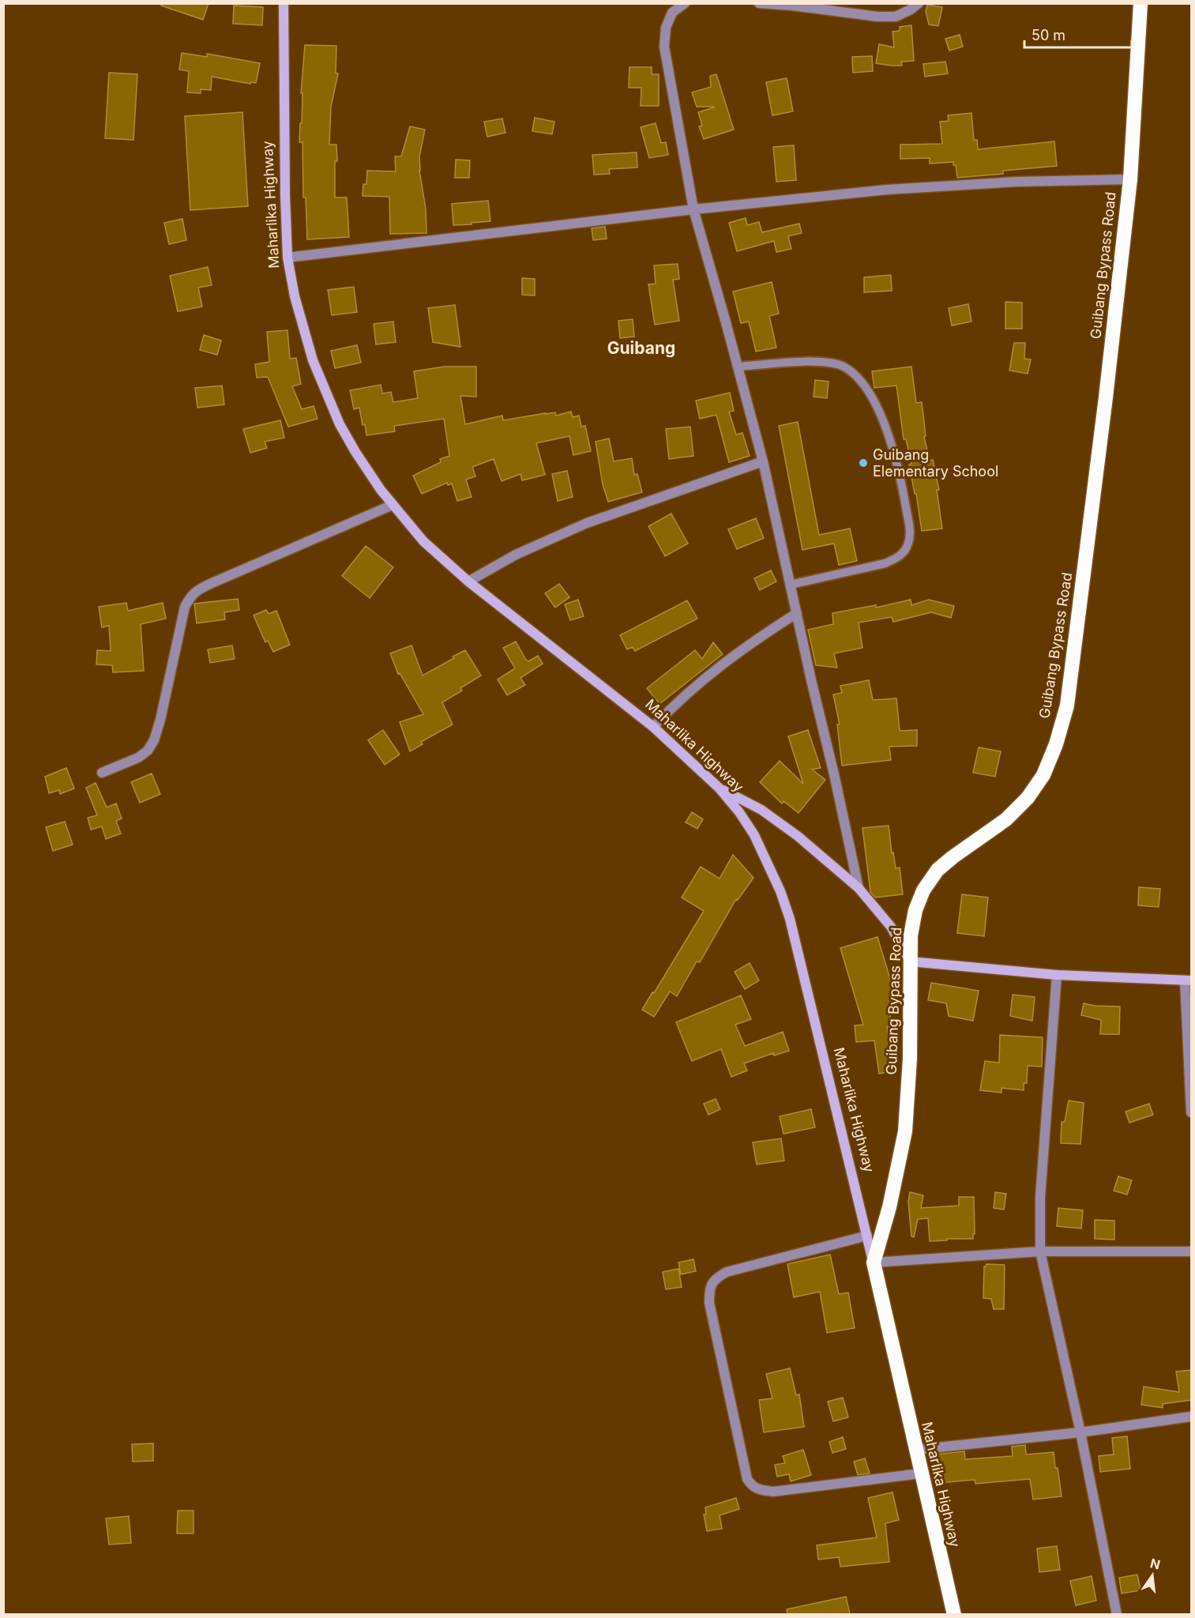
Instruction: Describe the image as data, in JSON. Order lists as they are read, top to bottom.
{
  "streets": {
    "highway": ["Maharlika Highway", "Guibang Bypass Road"]
  },
  "crossings": [
    ["Maharlika Highway", "Guibang Bypass Road"]
  ],
  "districts": ["Guibang"],
  "places": ["Guibang Elementary School"],
  "scale_bar": "50 m",
  "north": "top"
}
